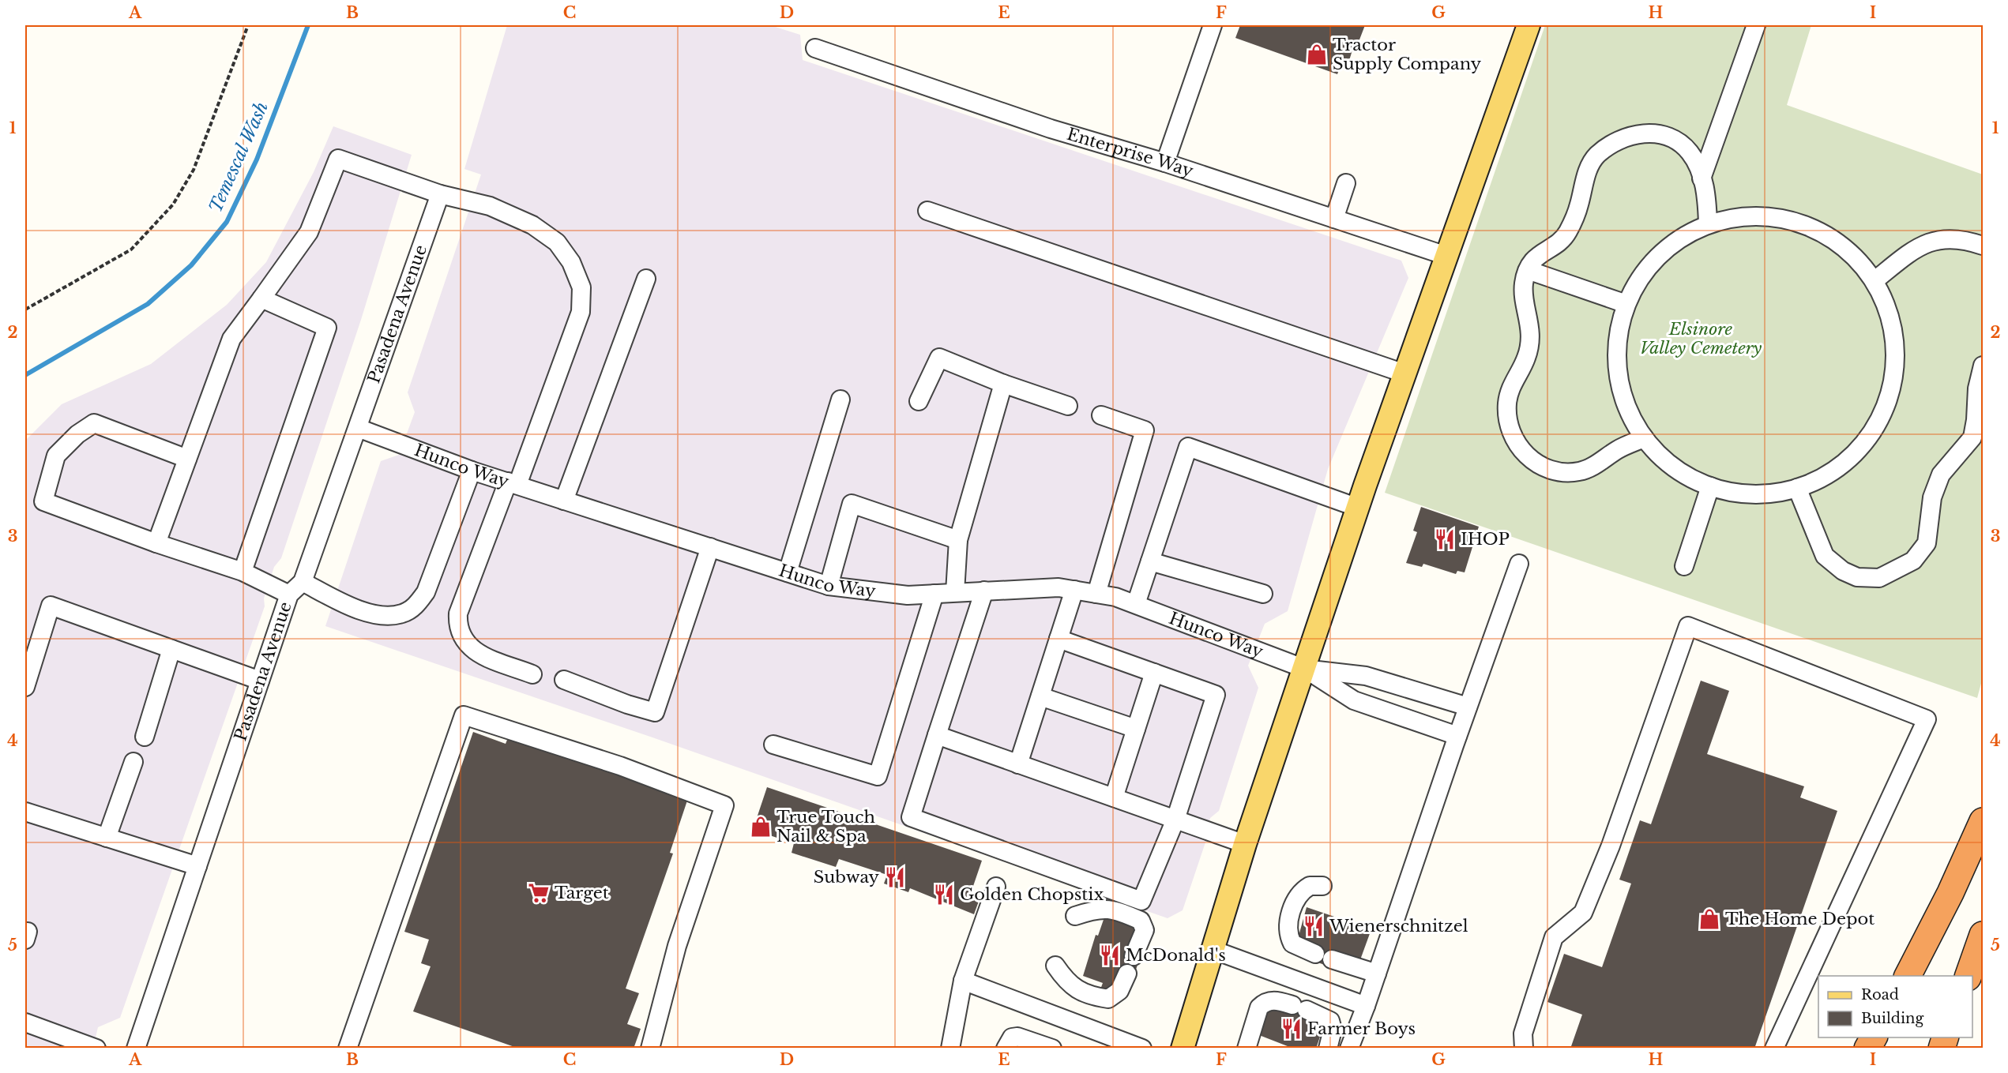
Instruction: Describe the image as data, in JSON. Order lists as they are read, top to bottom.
{
  "streets": {
    "street": ["Enterprise Way", "Pasadena Avenue", "Hunco Way"]
  },
  "crossings": [
    ["Pasadena Avenue", "Hunco Way"]
  ],
  "water": ["Temescal Wash"],
  "parks": ["Elsinore Valley Cemetery"],
  "places": {
    "shop": ["Tractor Supply Company", "True Touch Nail & Spa", "The Home Depot"],
    "restaurant": [
      "IHOP",
      "Subway",
      "Golden Chopstix",
      "Wienerschnitzel",
      "McDonald's",
      "Farmer Boys"
    ],
    "supermarket": ["Target"]
  },
  "legend": ["Road", "Building"],
  "grid": {
    "columns": [
      "A",
      "B",
      "C",
      "D",
      "E",
      "F",
      "G",
      "H",
      "I"
    ],
    "rows": [
      "1",
      "2",
      "3",
      "4",
      "5"
    ]
  }
}
